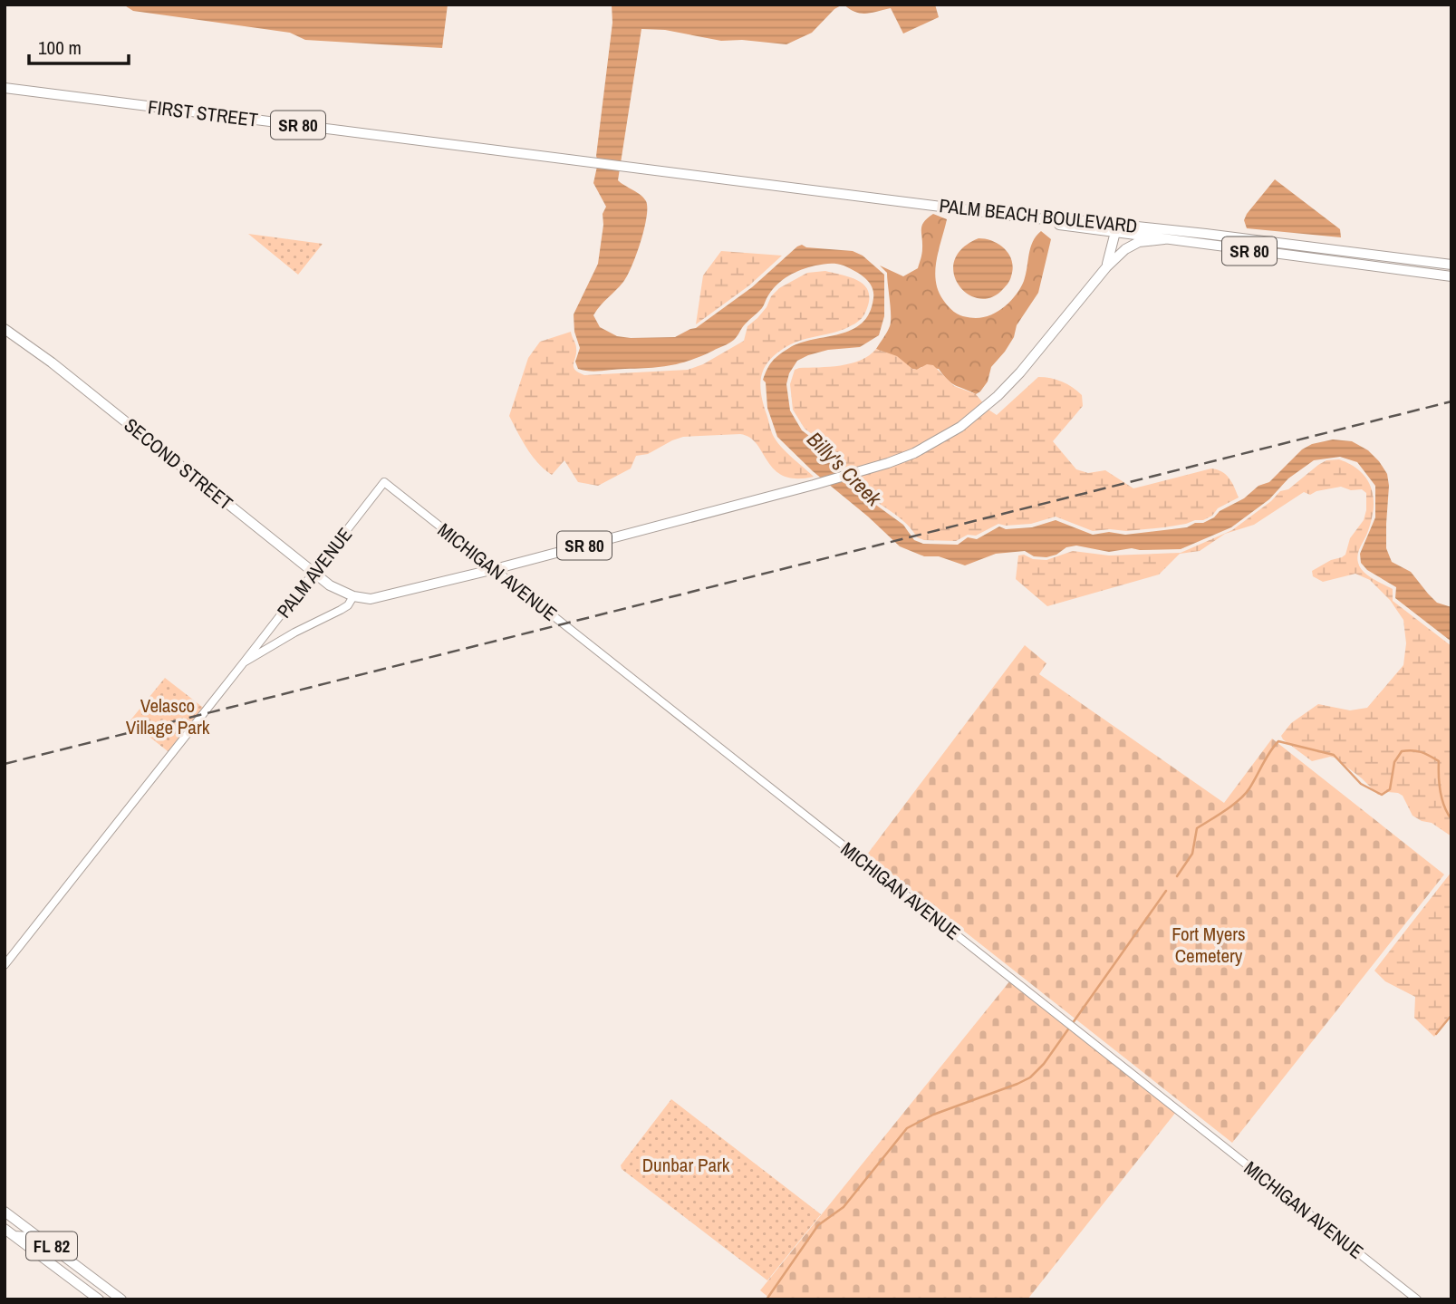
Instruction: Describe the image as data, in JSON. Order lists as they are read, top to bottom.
{
  "streets": {
    "main road": [
      "FIRST STREET",
      "SR 80",
      "PALM BEACH BOULEVARD",
      "SECOND STREET",
      "FL 82"
    ],
    "street": ["MICHIGAN AVENUE", "PALM AVENUE"]
  },
  "crossings": [
    ["FIRST STREET", "PALM BEACH BOULEVARD"],
    ["SR 80", "PALM BEACH BOULEVARD"],
    ["SR 80", "SECOND STREET"],
    ["SR 80", "MICHIGAN AVENUE"],
    ["SECOND STREET", "PALM AVENUE"],
    ["MICHIGAN AVENUE", "PALM AVENUE"]
  ],
  "water": ["Billy's Creek"],
  "parks": ["Velasco Village Park", "Fort Myers Cemetery", "Dunbar Park"],
  "scale_bar": "100 m"
}
